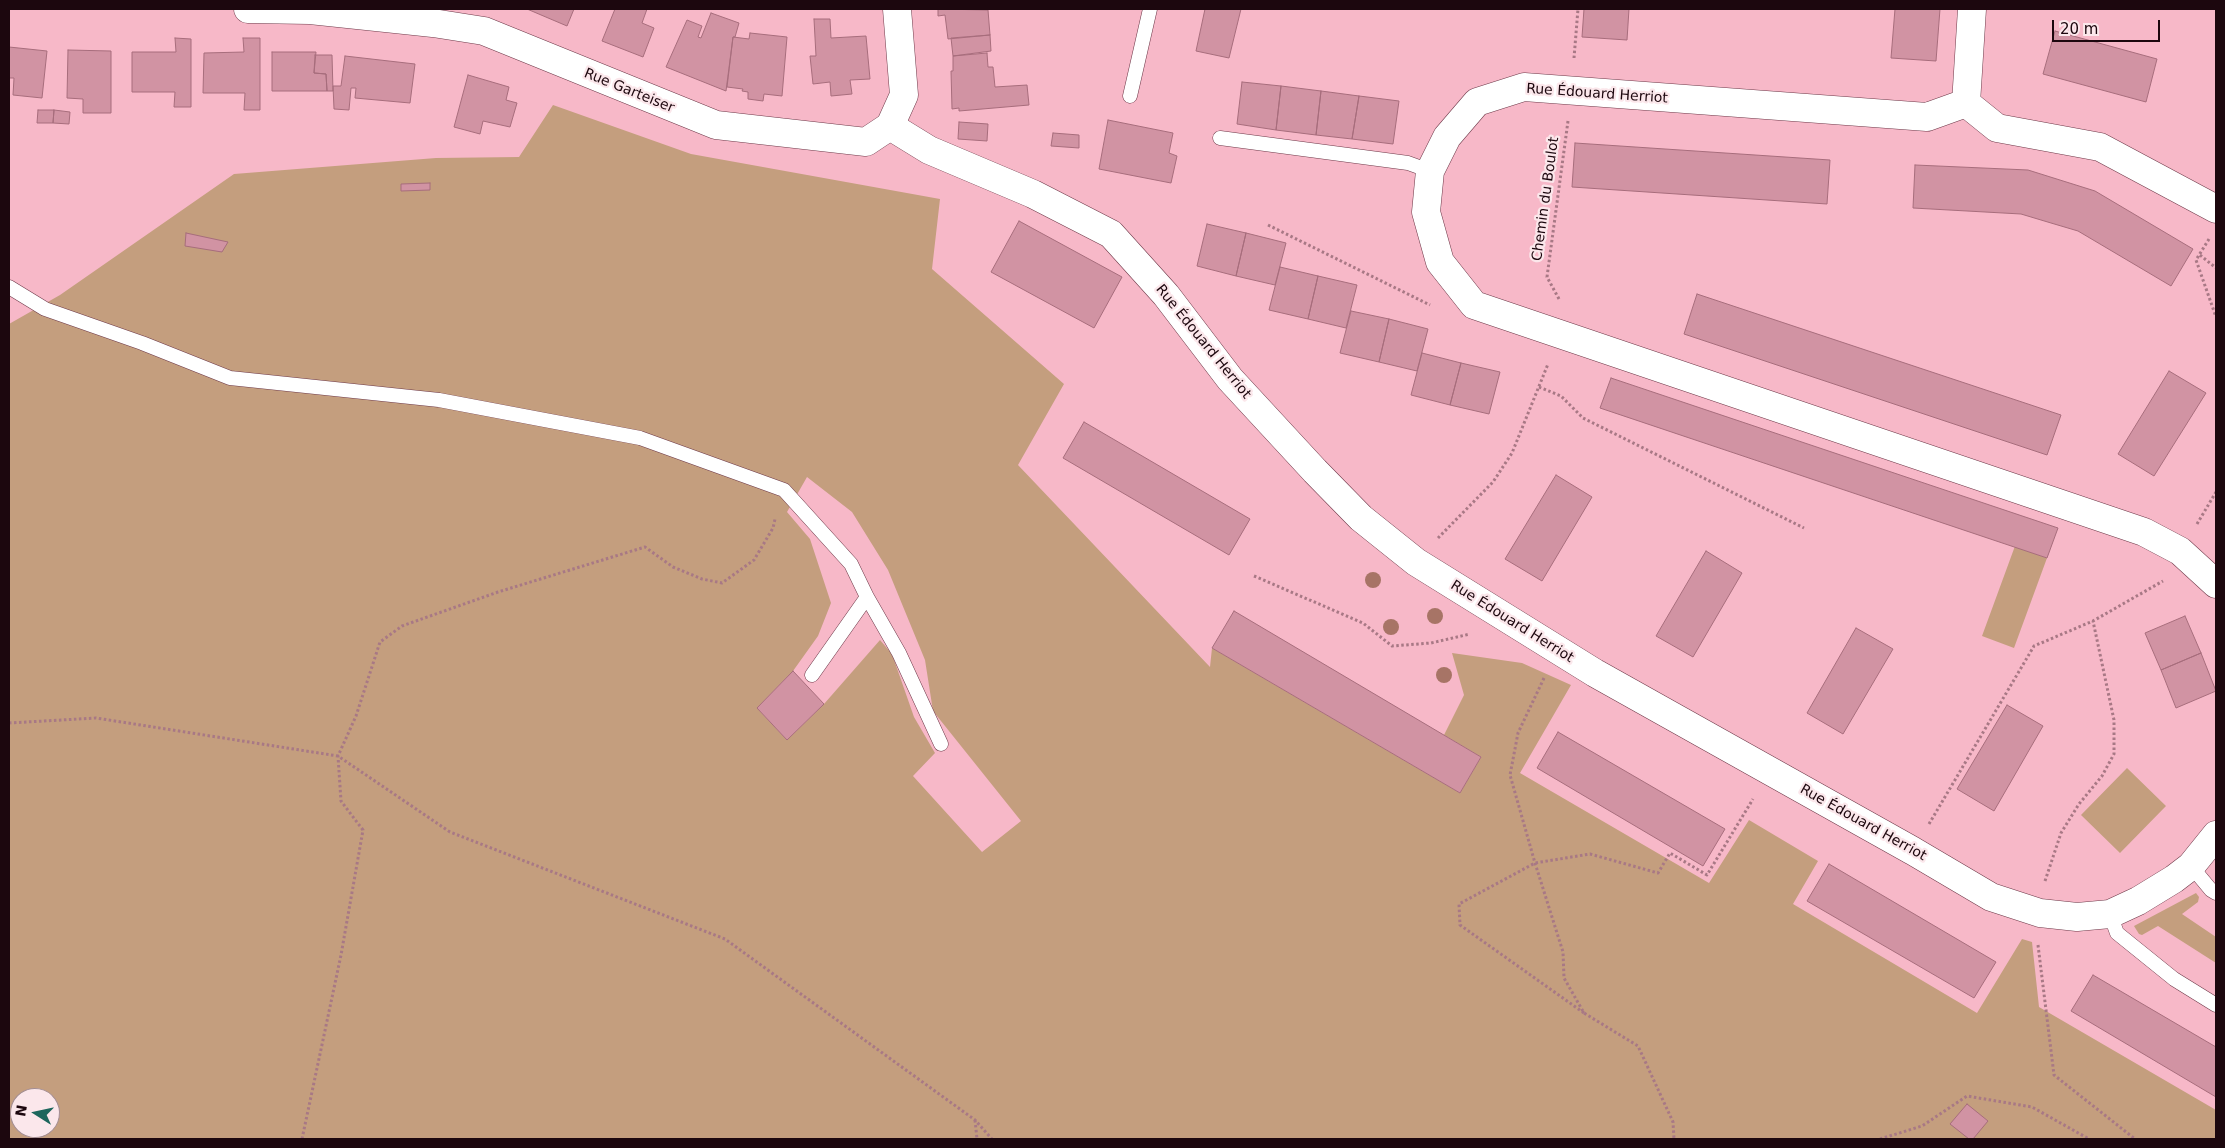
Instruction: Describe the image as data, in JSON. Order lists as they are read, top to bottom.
{
  "streets": {
    "street": ["Rue Garteiser", "Rue Édouard Herriot"],
    "path": ["Chemin du Boulot"]
  },
  "crossings": [
    ["Rue Garteiser", "Rue Édouard Herriot"],
    ["Rue Édouard Herriot", "Chemin du Boulot"]
  ],
  "scale_bar": "20 m",
  "north": "left"
}
